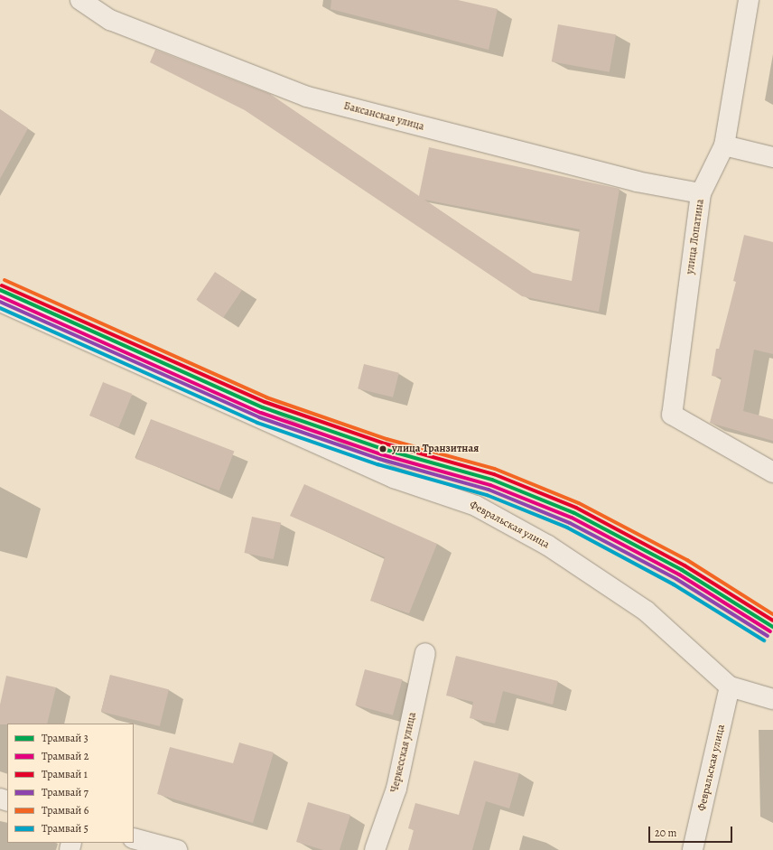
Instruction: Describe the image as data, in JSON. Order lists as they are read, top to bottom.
{
  "streets": {
    "street": [
      "Баксанская улица",
      "улица Лопатина",
      "Февральская улица",
      "Черкесская улица"
    ]
  },
  "crossings": [
    ["Баксанская улица", "улица Лопатина"]
  ],
  "places": ["улица Транзитная"],
  "lines": [
    "tram line 6",
    "tram line 1",
    "tram line 3",
    "tram line 2",
    "tram line 7",
    "tram line 5"
  ],
  "legend": [
    "Трамвай 3",
    "Трамвай 2",
    "Трамвай 1",
    "Трамвай 7",
    "Трамвай 6",
    "Трамвай 5"
  ],
  "scale_bar": "20 m"
}
